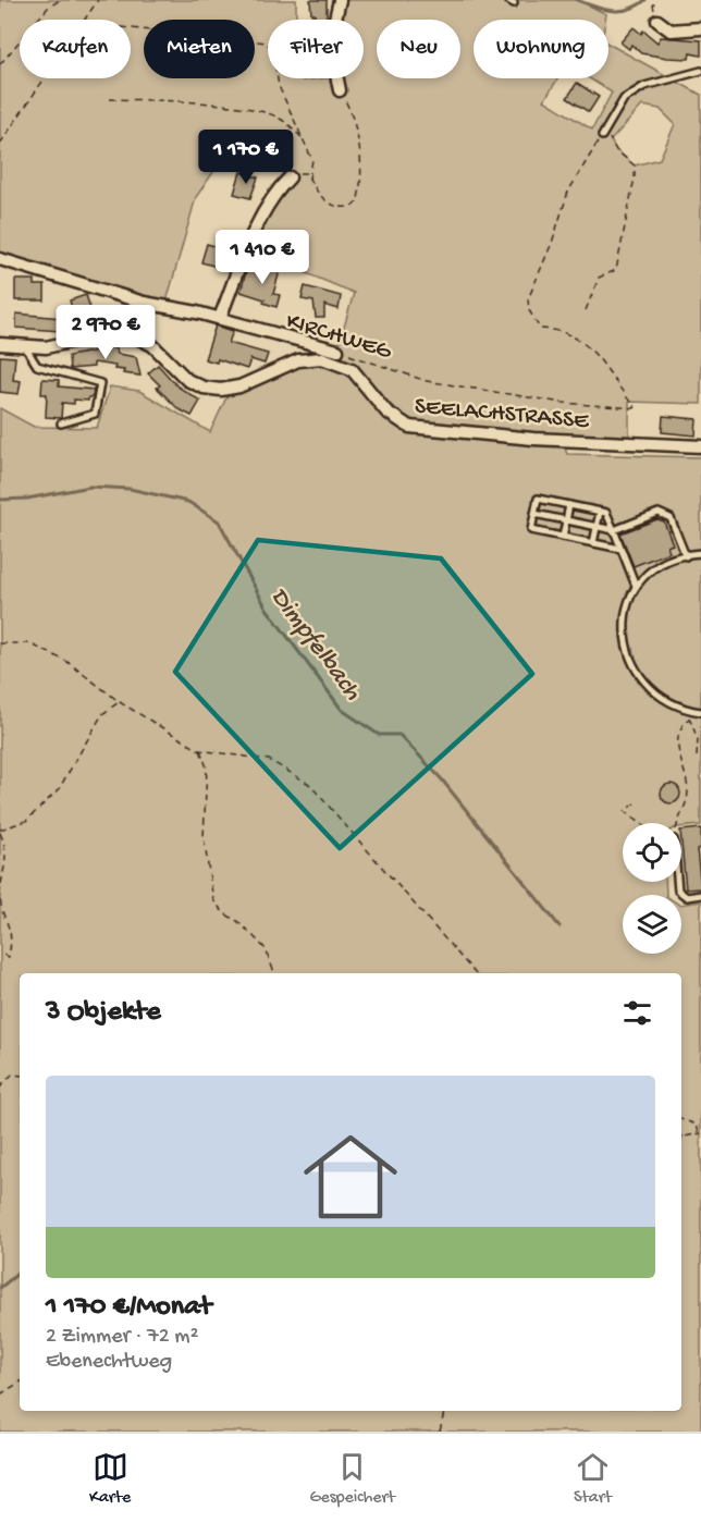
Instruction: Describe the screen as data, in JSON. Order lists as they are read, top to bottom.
{
  "streets": {
    "street": ["KIRCHWEG", "SEELACHSTRASSE"]
  },
  "water": ["Dimpfelbach"],
  "page": {
    "chip": [
      "Kaufen",
      "Mieten",
      "Filter",
      "Neu",
      "Wohnung"
    ],
    "price": ["1 170 €", "1 410 €", "2 970 €"],
    "heading": "3 Objekte",
    "list": [
      {
        "name": "1 170 €/Monat",
        "note": "2 Zimmer · 72 m² · Ebenechtweg"
      }
    ],
    "tabs": ["Karte", "Gespeichert", "Start"]
  }
}
